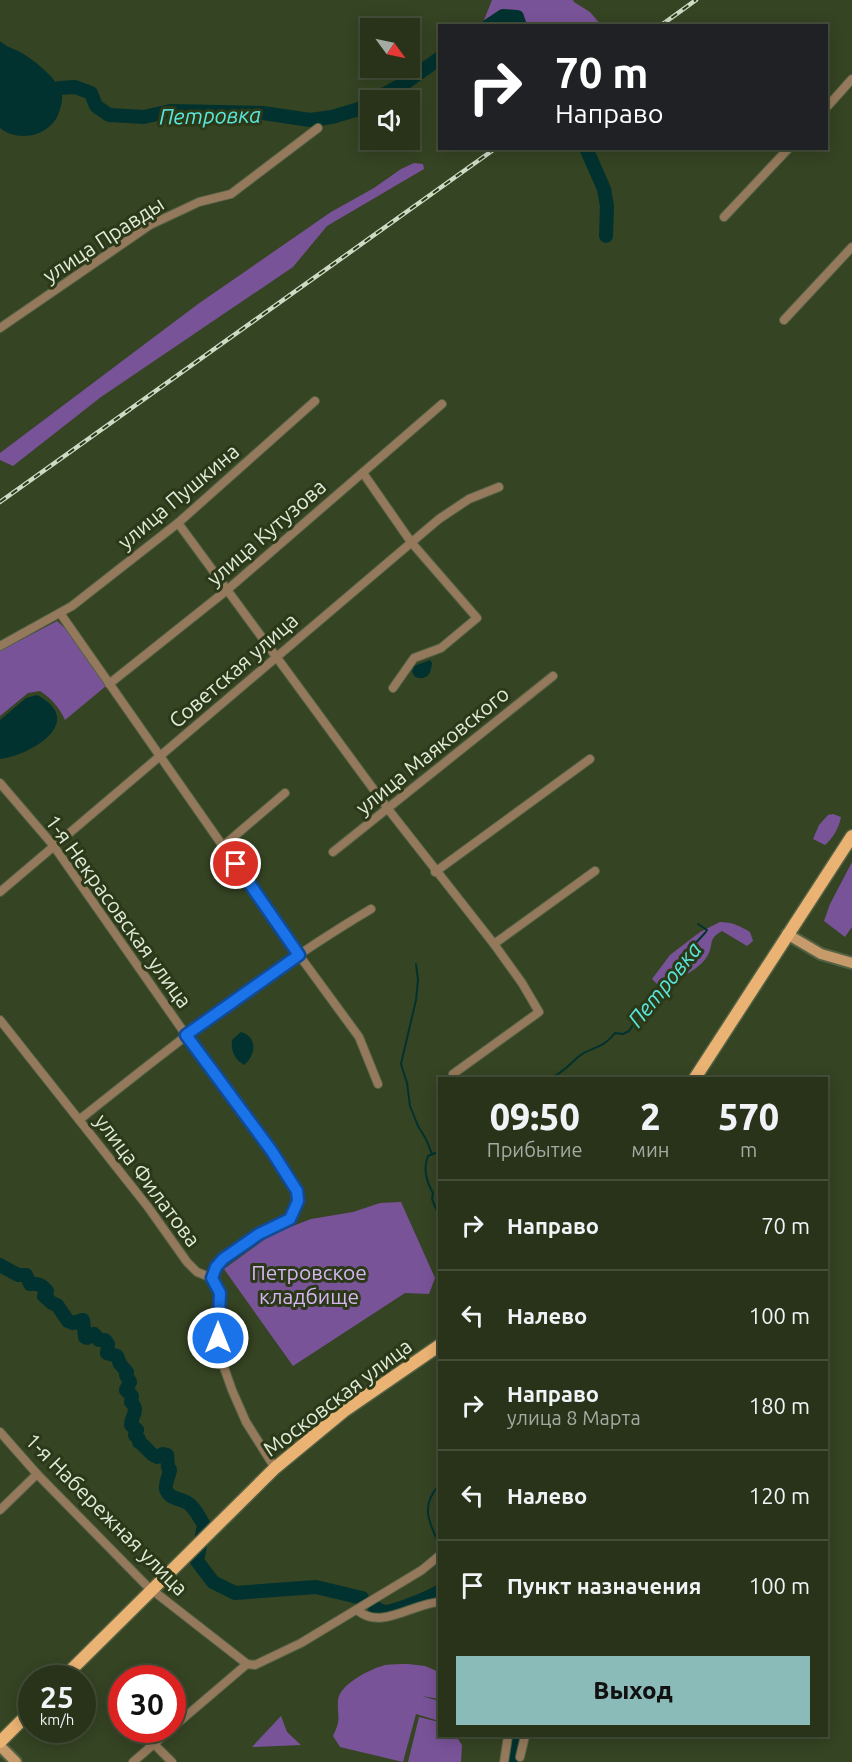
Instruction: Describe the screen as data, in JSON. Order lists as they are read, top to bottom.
{
  "streets": {
    "main road": ["Московская улица"],
    "street": [
      "улица Правды",
      "улица Пушкина",
      "улица Кутузова",
      "Советская улица",
      "улица Маяковского",
      "1-я Некрасовская улица",
      "улица Филатова",
      "1-я Набережная улица"
    ]
  },
  "crossings": [
    ["Советская улица", "1-я Некрасовская улица"],
    ["1-я Некрасовская улица", "улица Филатова"],
    ["Московская улица", "1-я Набережная улица"]
  ],
  "water": ["Петровка"],
  "parks": ["Петровское кладбище"],
  "north": "bottom right",
  "page": {
    "turn": ["70 m", "Направо"],
    "eta": [
      "09:50",
      "Прибытие",
      "2",
      "мин",
      "570",
      "m"
    ],
    "list": [
      {
        "name": "Направо",
        "value": "70 m"
      },
      {
        "name": "Налево",
        "value": "100 m"
      },
      {
        "name": "Направо",
        "note": "улица 8 Марта",
        "value": "180 m"
      },
      {
        "name": "Налево",
        "value": "120 m"
      },
      {
        "name": "Пункт назначения",
        "value": "100 m"
      }
    ],
    "buttons": "Выход",
    "speed": "25 km/h",
    "limit": "30"
  }
}
